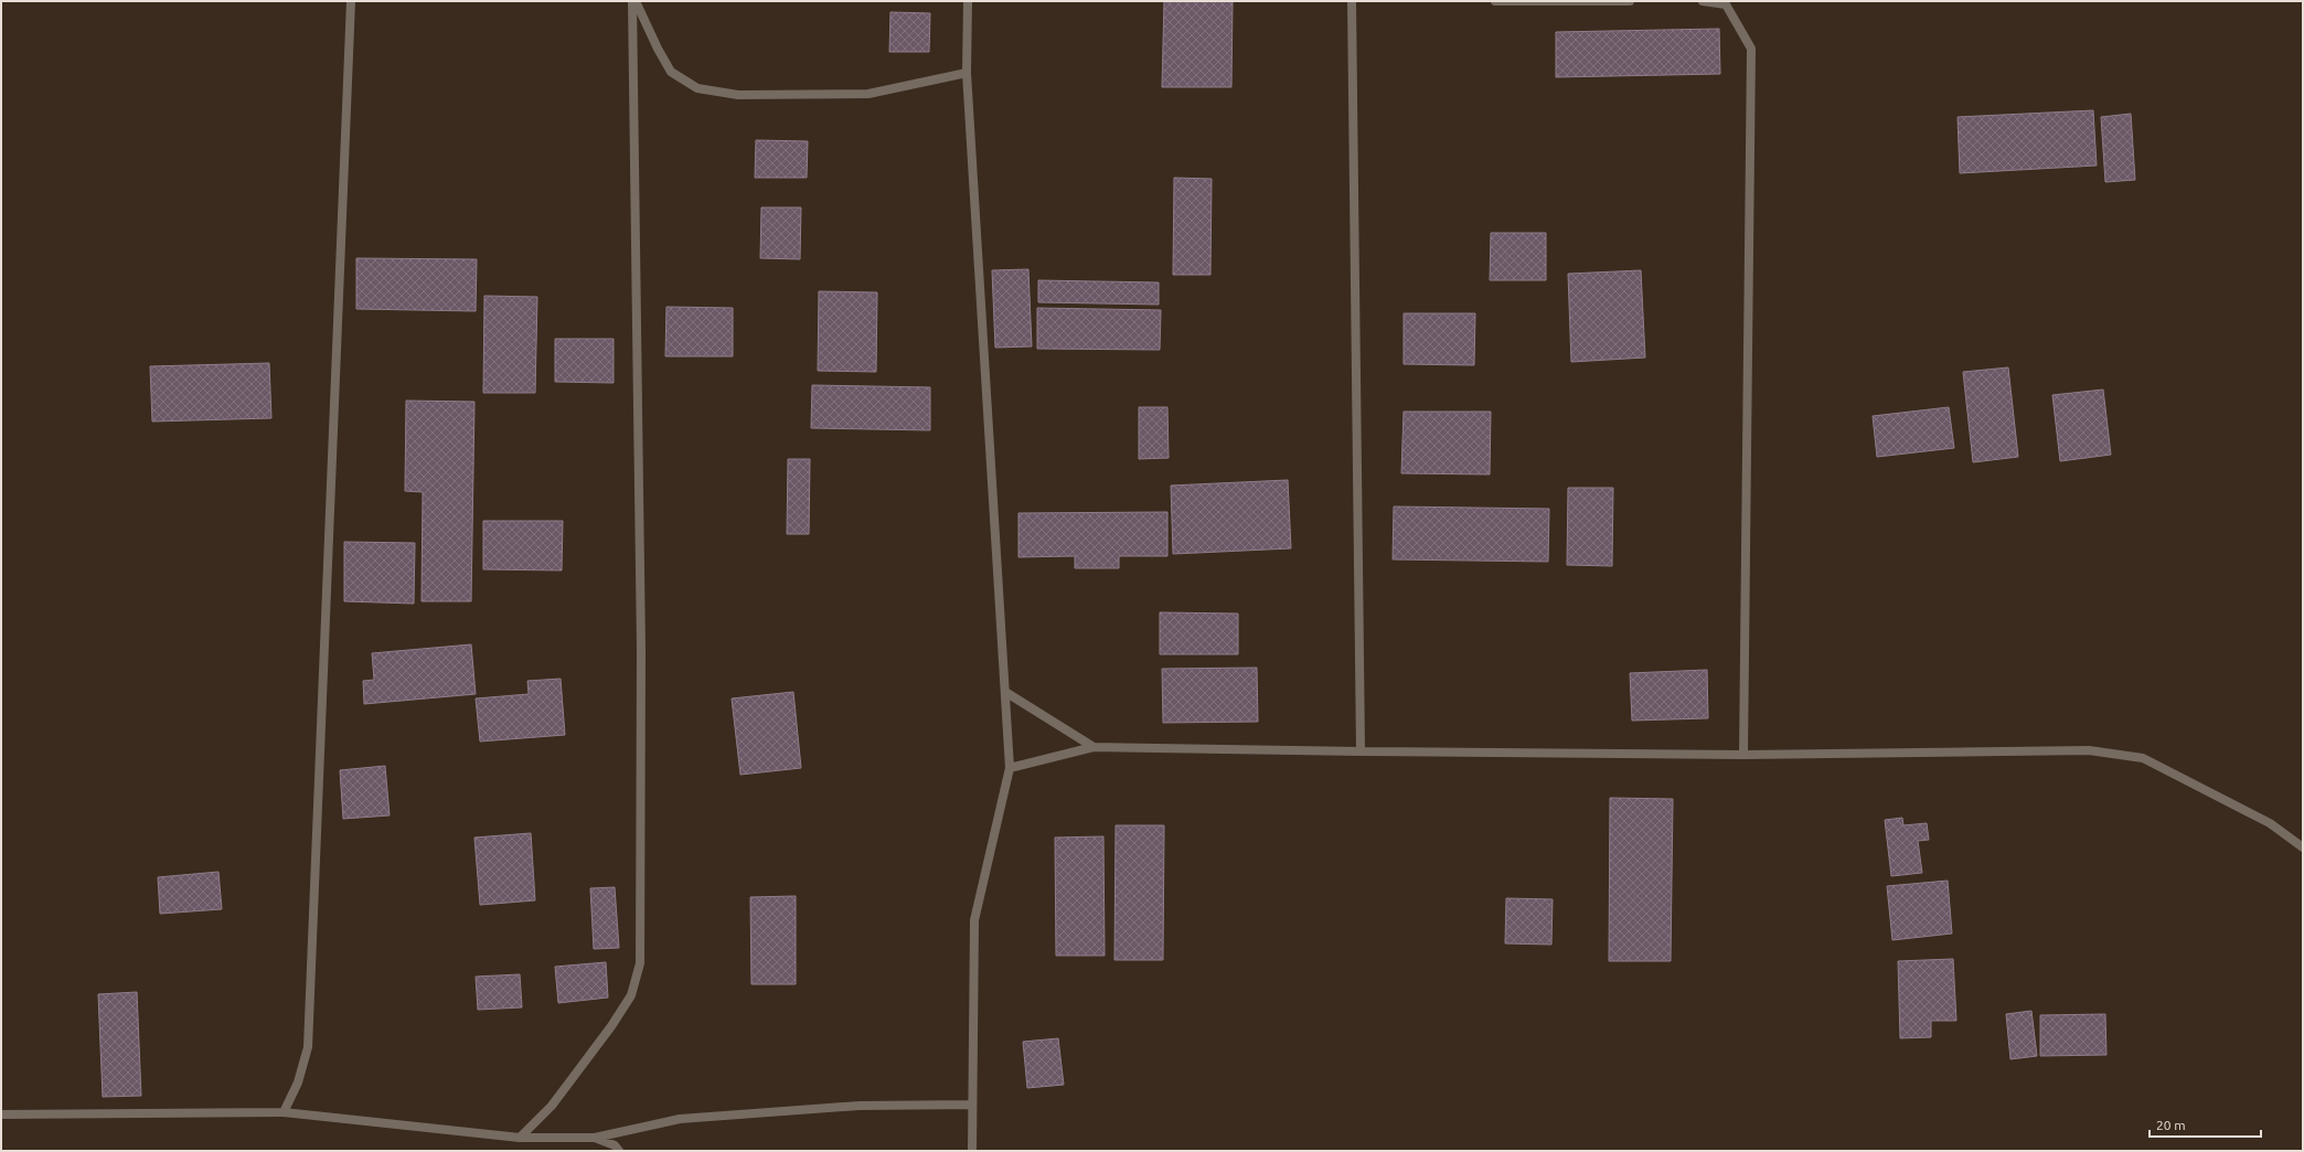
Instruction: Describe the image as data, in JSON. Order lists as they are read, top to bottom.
{
  "scale_bar": "20 m"
}
